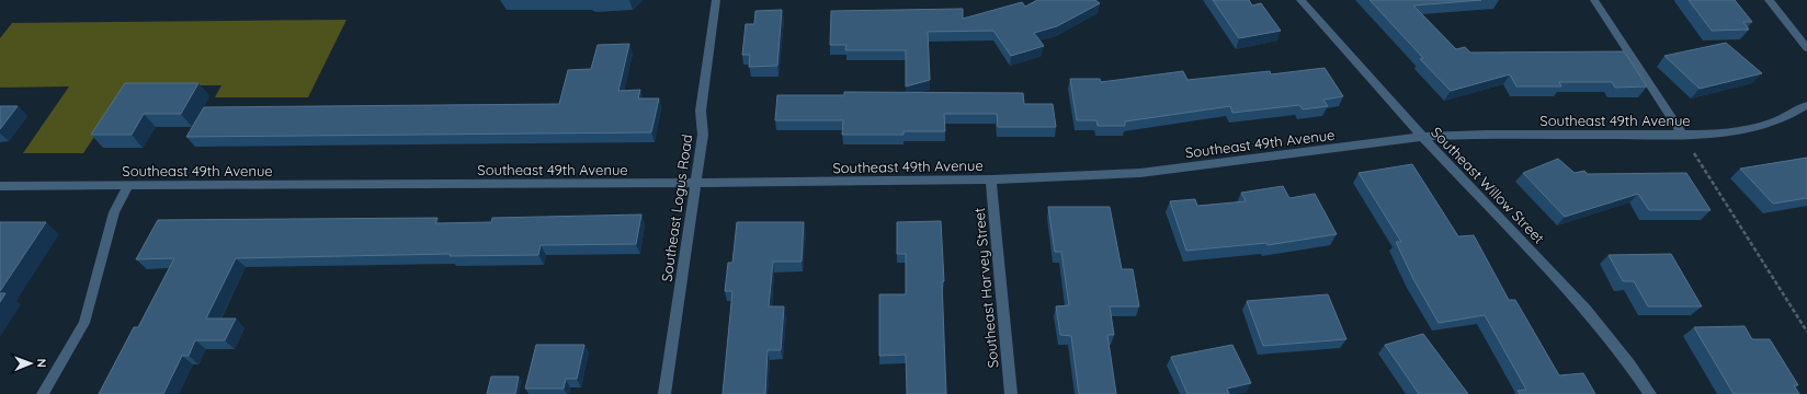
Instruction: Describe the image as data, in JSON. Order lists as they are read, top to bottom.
{
  "streets": {
    "street": [
      "Southeast 49th Avenue",
      "Southeast Willow Street",
      "Southeast Logus Road",
      "Southeast Harvey Street"
    ]
  },
  "crossings": [
    ["Southeast 49th Avenue", "Southeast Willow Street"],
    ["Southeast 49th Avenue", "Southeast Logus Road"],
    ["Southeast 49th Avenue", "Southeast Harvey Street"]
  ],
  "north": "right"
}
